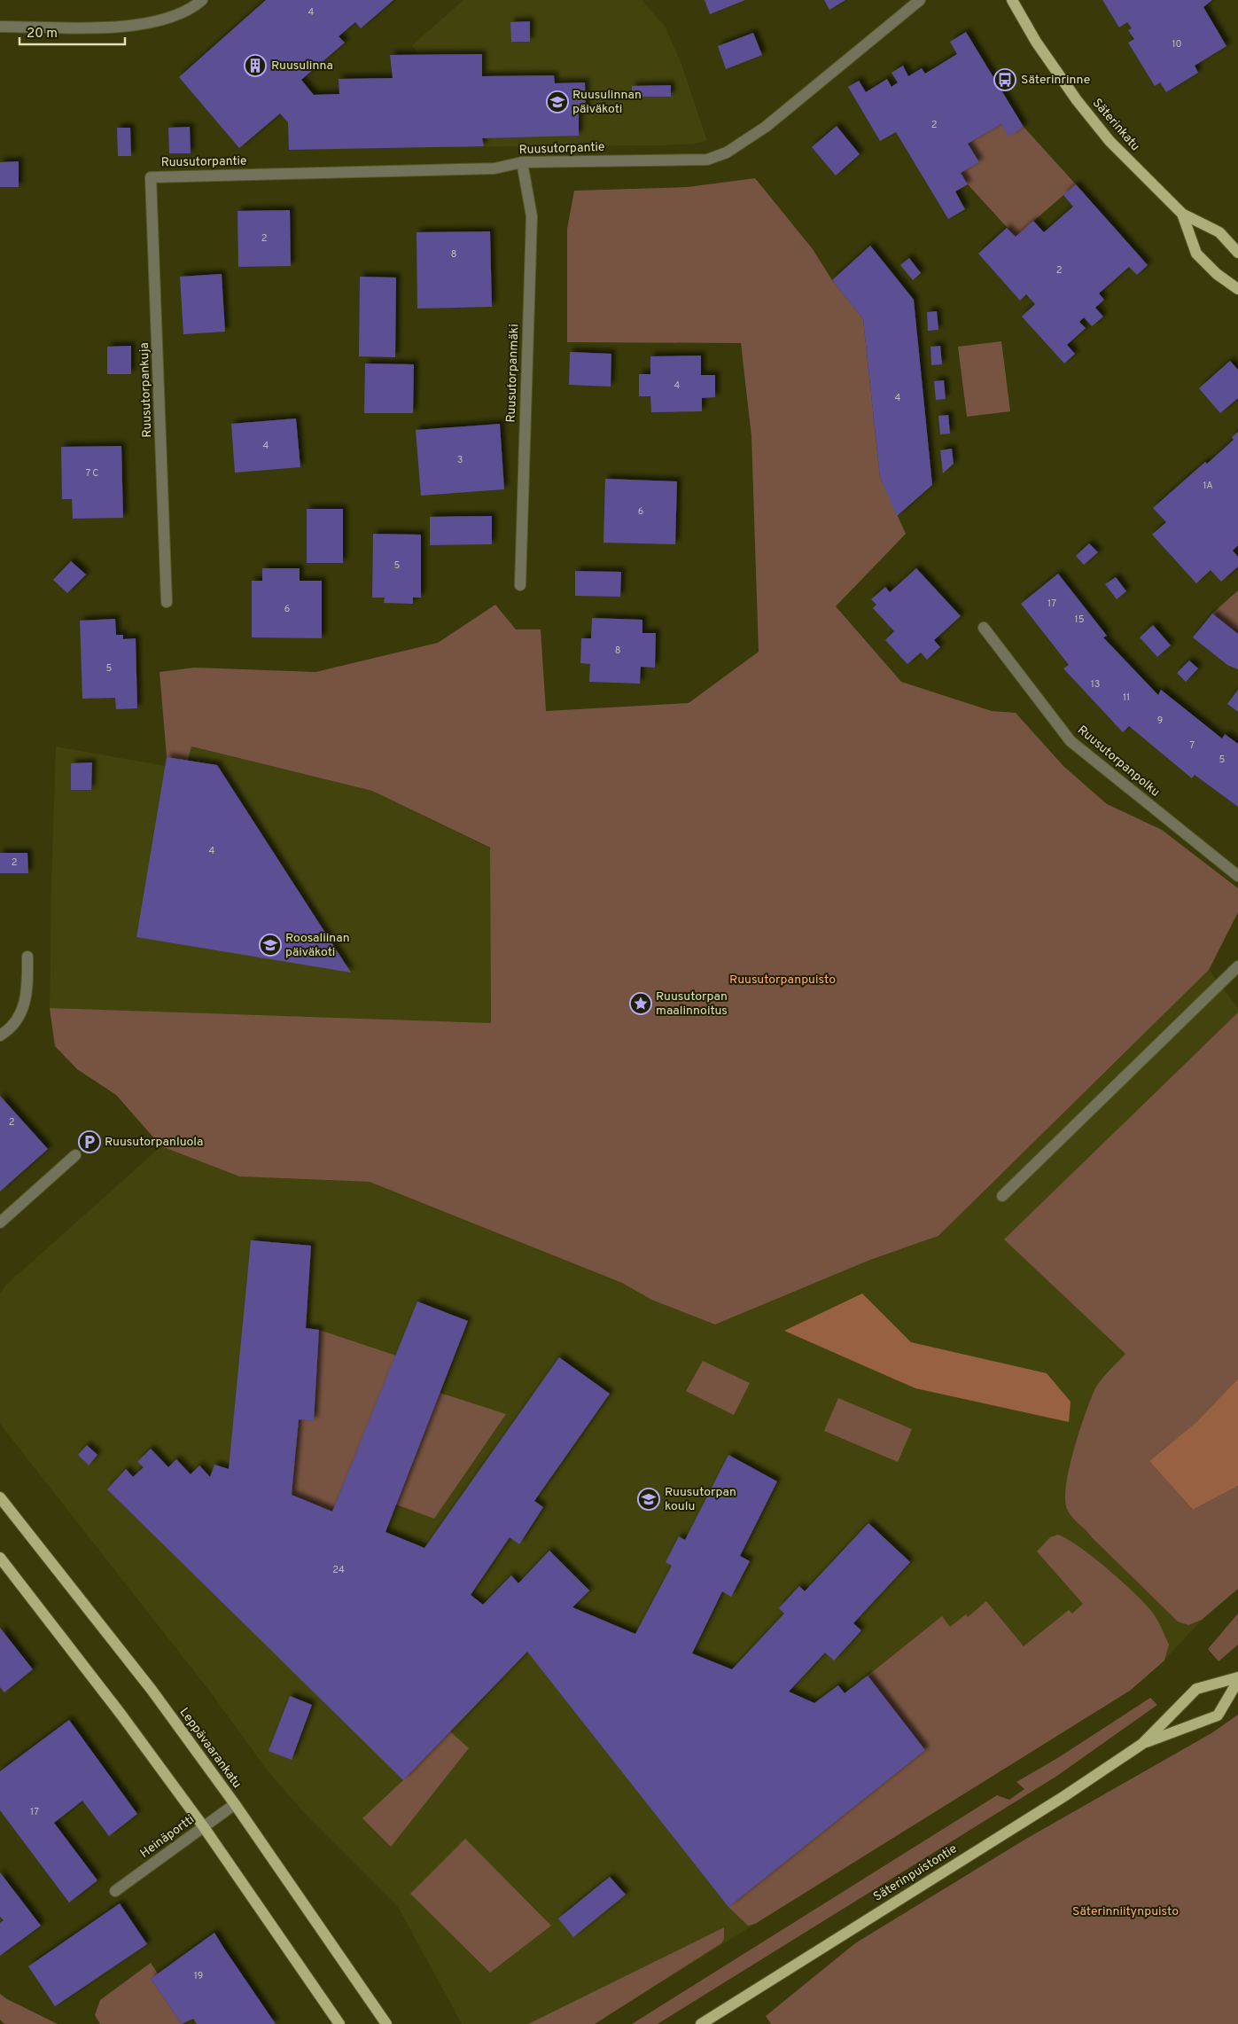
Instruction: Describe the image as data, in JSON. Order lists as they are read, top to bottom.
{
  "streets": {
    "main road": ["Säterinkatu", "Leppävaarankatu", "Säterinpuistontie"],
    "street": [
      "Ruusutorpantie",
      "Ruusutorpanmäki",
      "Ruusutorpankuja",
      "Ruusutorpanpolku",
      "Heinäportti"
    ]
  },
  "crossings": [
    ["Ruusutorpantie", "Ruusutorpanmäki"],
    ["Ruusutorpantie", "Ruusutorpankuja"],
    ["Leppävaarankatu", "Heinäportti"]
  ],
  "parks": ["Ruusutorpanpuisto", "Säterinniitynpuisto"],
  "places": {
    "building": ["Ruusulinna"],
    "bus stop": ["Säterinrinne"],
    "school or university": ["Ruusulinnan päiväkoti", "Roosaliinan päiväkoti", "Ruusutorpan koulu"],
    "place": ["Ruusutorpan maalinnoitus"],
    "parking": ["Ruusutorpanluola"]
  },
  "house_numbers": [
    "4",
    "10",
    "2",
    "2",
    "8",
    "2",
    "4",
    "4",
    "4",
    "3",
    "7 C",
    "1A",
    "6",
    "5",
    "17",
    "6",
    "15",
    "8",
    "5",
    "13",
    "11",
    "9",
    "7",
    "5",
    "4",
    "2",
    "2",
    "24",
    "17",
    "19"
  ],
  "scale_bar": "20 m"
}
